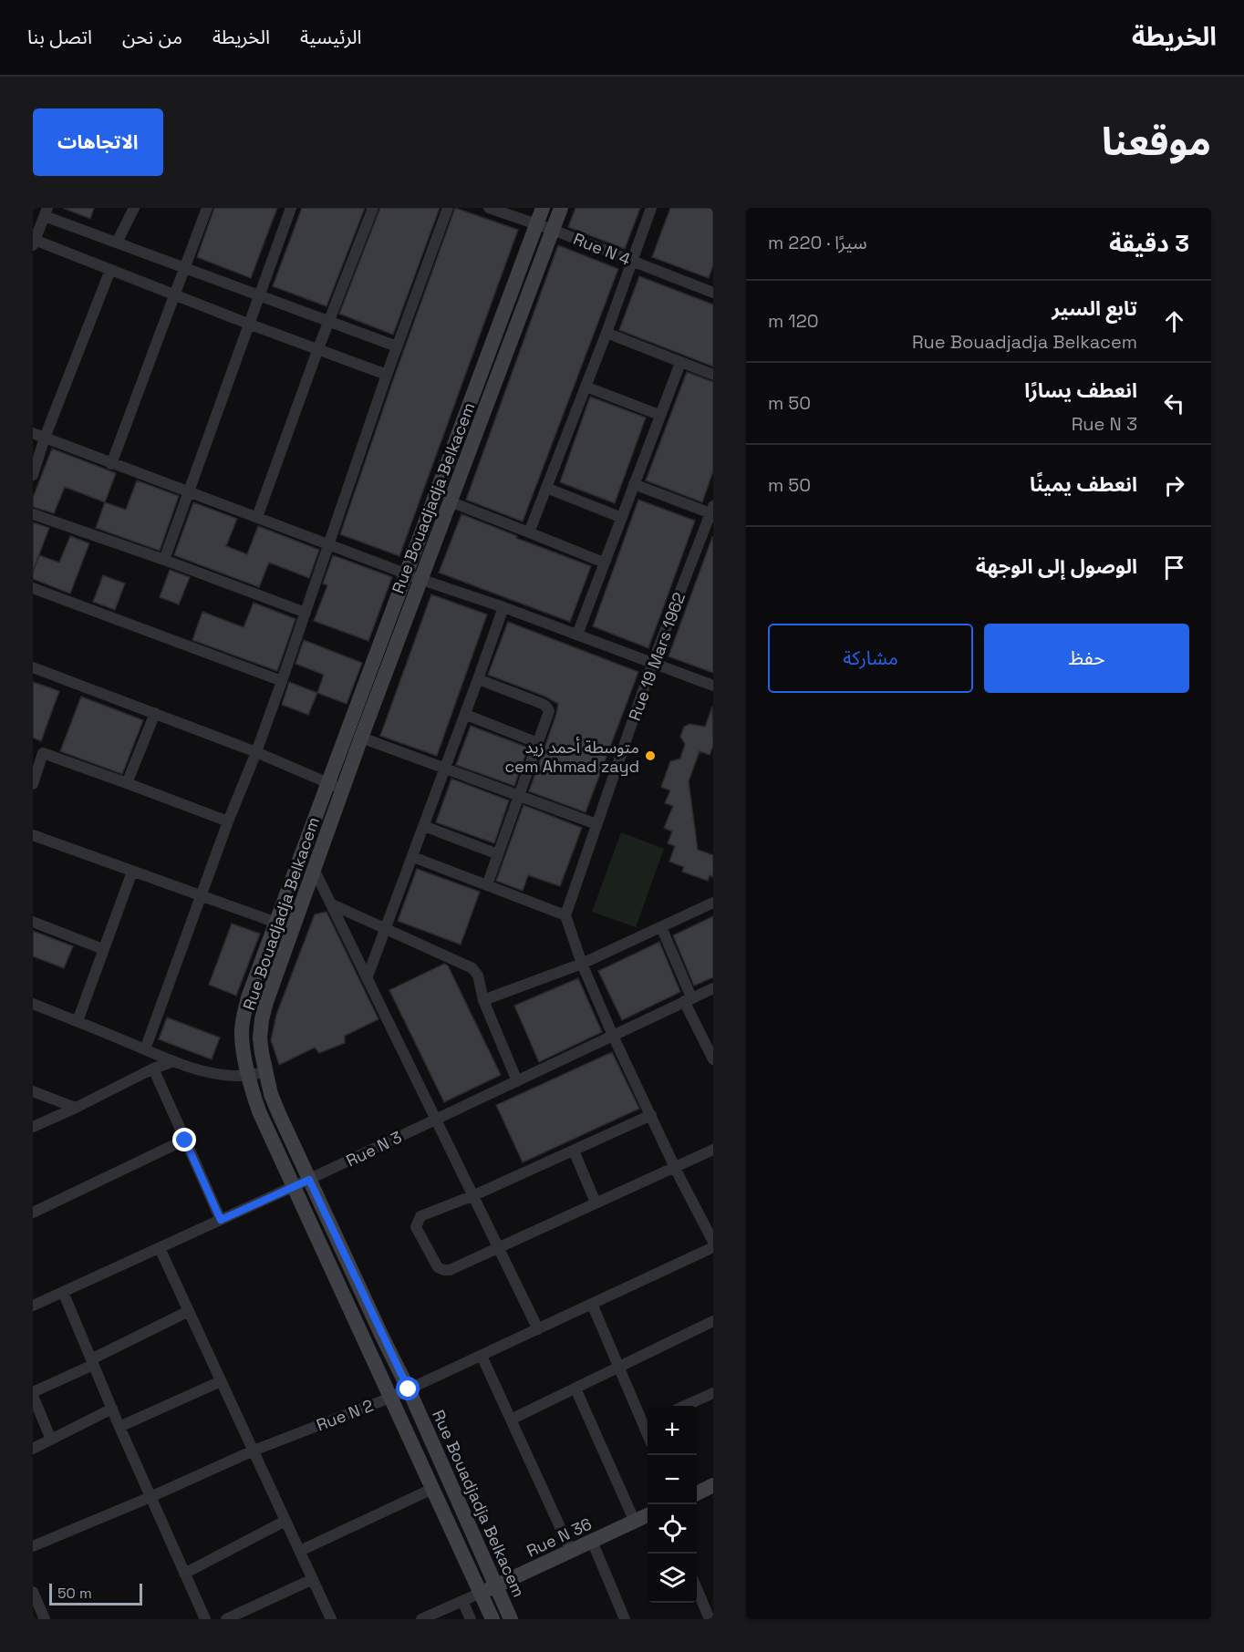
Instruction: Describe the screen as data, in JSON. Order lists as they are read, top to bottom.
{
  "streets": {
    "street": [
      "Rue N 4",
      "Rue Bouadjadja Belkacem",
      "Rue 19 Mars 1962",
      "Rue N 3",
      "Rue N 2",
      "Rue N 36"
    ]
  },
  "crossings": [
    ["Rue N 4", "Rue Bouadjadja Belkacem"],
    ["Rue Bouadjadja Belkacem", "Rue N 3"],
    ["Rue Bouadjadja Belkacem", "Rue N 2"],
    ["Rue Bouadjadja Belkacem", "Rue N 36"]
  ],
  "places": ["متوسطة أحمد زيد cem Ahmad zayd"],
  "scale_bar": "50 m",
  "page": {
    "header": "الخريطة",
    "nav": [
      "الرئيسية",
      "الخريطة",
      "من نحن",
      "اتصل بنا"
    ],
    "title": "موقعنا",
    "buttons": [
      "الاتجاهات",
      ["حفظ", "مشاركة"]
    ],
    "heading": ["3 دقيقة", "سيرًا · 220 m"],
    "list": [
      ["تابع السير", "Rue Bouadjadja Belkacem", "120 m"],
      ["انعطف يسارًا", "Rue N 3", "50 m"],
      ["انعطف يمينًا", "50 m"],
      "الوصول إلى الوجهة"
    ],
    "map_buttons": ["+", "−"],
    "scale": "50 m"
  }
}
